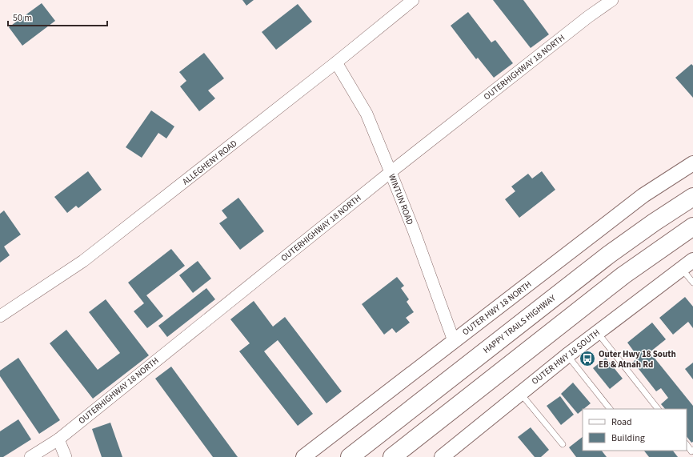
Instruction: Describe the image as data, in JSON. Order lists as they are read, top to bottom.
{
  "streets": {
    "main road": ["HAPPY TRAILS HIGHWAY"],
    "street": [
      "OUTERHIGHWAY 18 NORTH",
      "ALLEGHENY ROAD",
      "WINTUN ROAD",
      "OUTER HWY 18 NORTH",
      "OUTER HWY 18 SOUTH"
    ]
  },
  "crossings": [
    ["OUTERHIGHWAY 18 NORTH", "WINTUN ROAD"],
    ["ALLEGHENY ROAD", "WINTUN ROAD"],
    ["WINTUN ROAD", "OUTER HWY 18 NORTH"]
  ],
  "places": {
    "bus stop": ["Outer Hwy 18 South EB & Atnah Rd"]
  },
  "legend": ["Road", "Building"],
  "scale_bar": "50 m"
}
